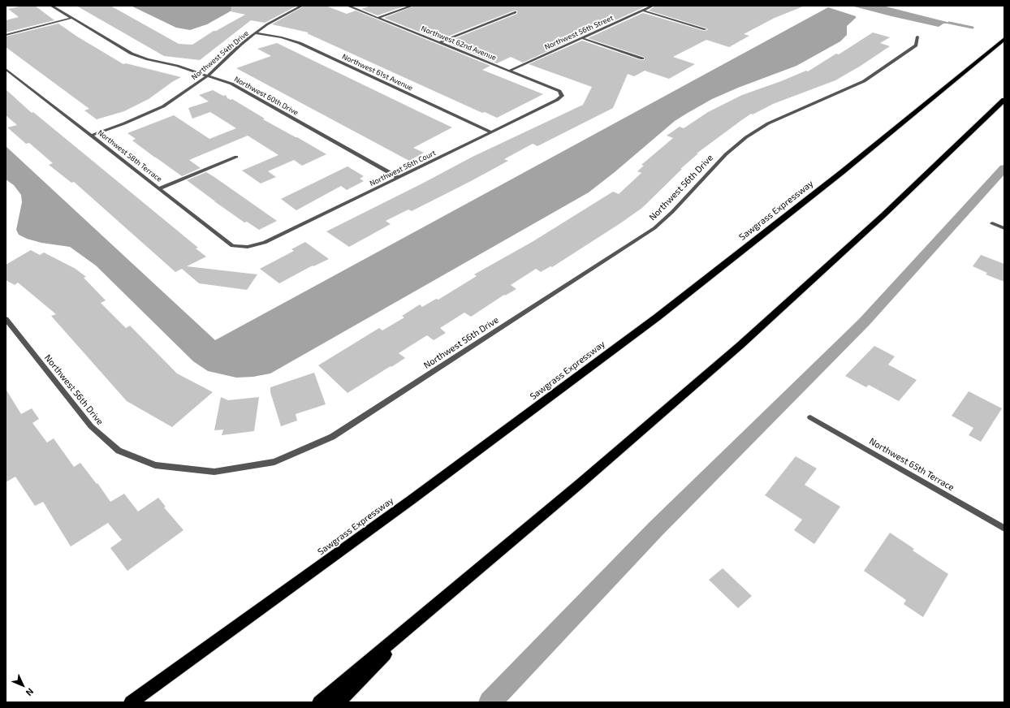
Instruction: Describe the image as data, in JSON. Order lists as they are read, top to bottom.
{
  "streets": {
    "highway": ["Sawgrass Expressway"],
    "street": [
      "Northwest 56th Street",
      "Northwest 62nd Avenue",
      "Northwest 54th Drive",
      "Northwest 61st Avenue",
      "Northwest 60th Drive",
      "Northwest 58th Terrace",
      "Northwest 56th Court",
      "Northwest 56th Drive",
      "Northwest 65th Terrace"
    ]
  },
  "crossings": [
    ["Northwest 56th Street", "Northwest 62nd Avenue"],
    ["Northwest 62nd Avenue", "Northwest 56th Court"],
    ["Northwest 54th Drive", "Northwest 61st Avenue"],
    ["Northwest 54th Drive", "Northwest 60th Drive"],
    ["Northwest 54th Drive", "Northwest 58th Terrace"],
    ["Northwest 61st Avenue", "Northwest 56th Court"],
    ["Northwest 60th Drive", "Northwest 56th Court"],
    ["Northwest 58th Terrace", "Northwest 56th Court"]
  ],
  "north": "bottom right"
}
